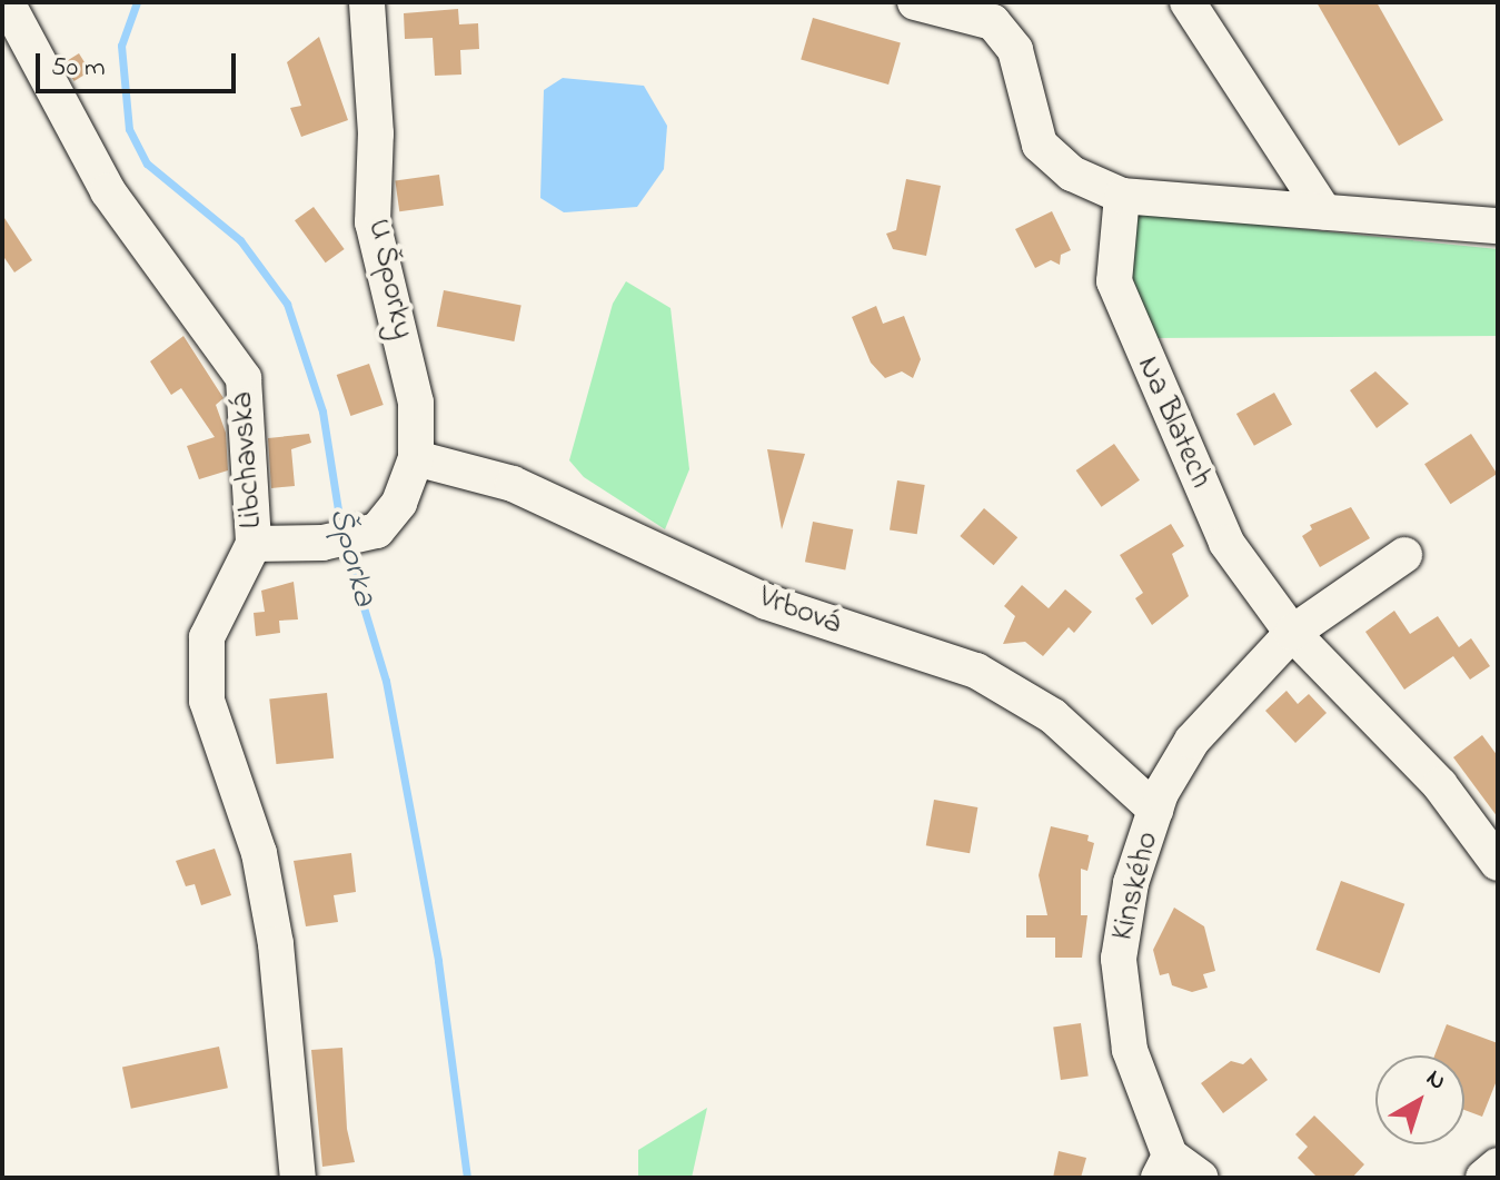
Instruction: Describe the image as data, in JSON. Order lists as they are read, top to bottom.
{
  "streets": {
    "street": [
      "U Šporky",
      "Na Blatech",
      "Libchavská",
      "Vrbová",
      "Kinského"
    ]
  },
  "crossings": [
    ["U Šporky", "Libchavská"],
    ["U Šporky", "Vrbová"],
    ["Na Blatech", "Kinského"],
    ["Vrbová", "Kinského"]
  ],
  "water": ["Šporka"],
  "scale_bar": "50 m",
  "north": "top right"
}
